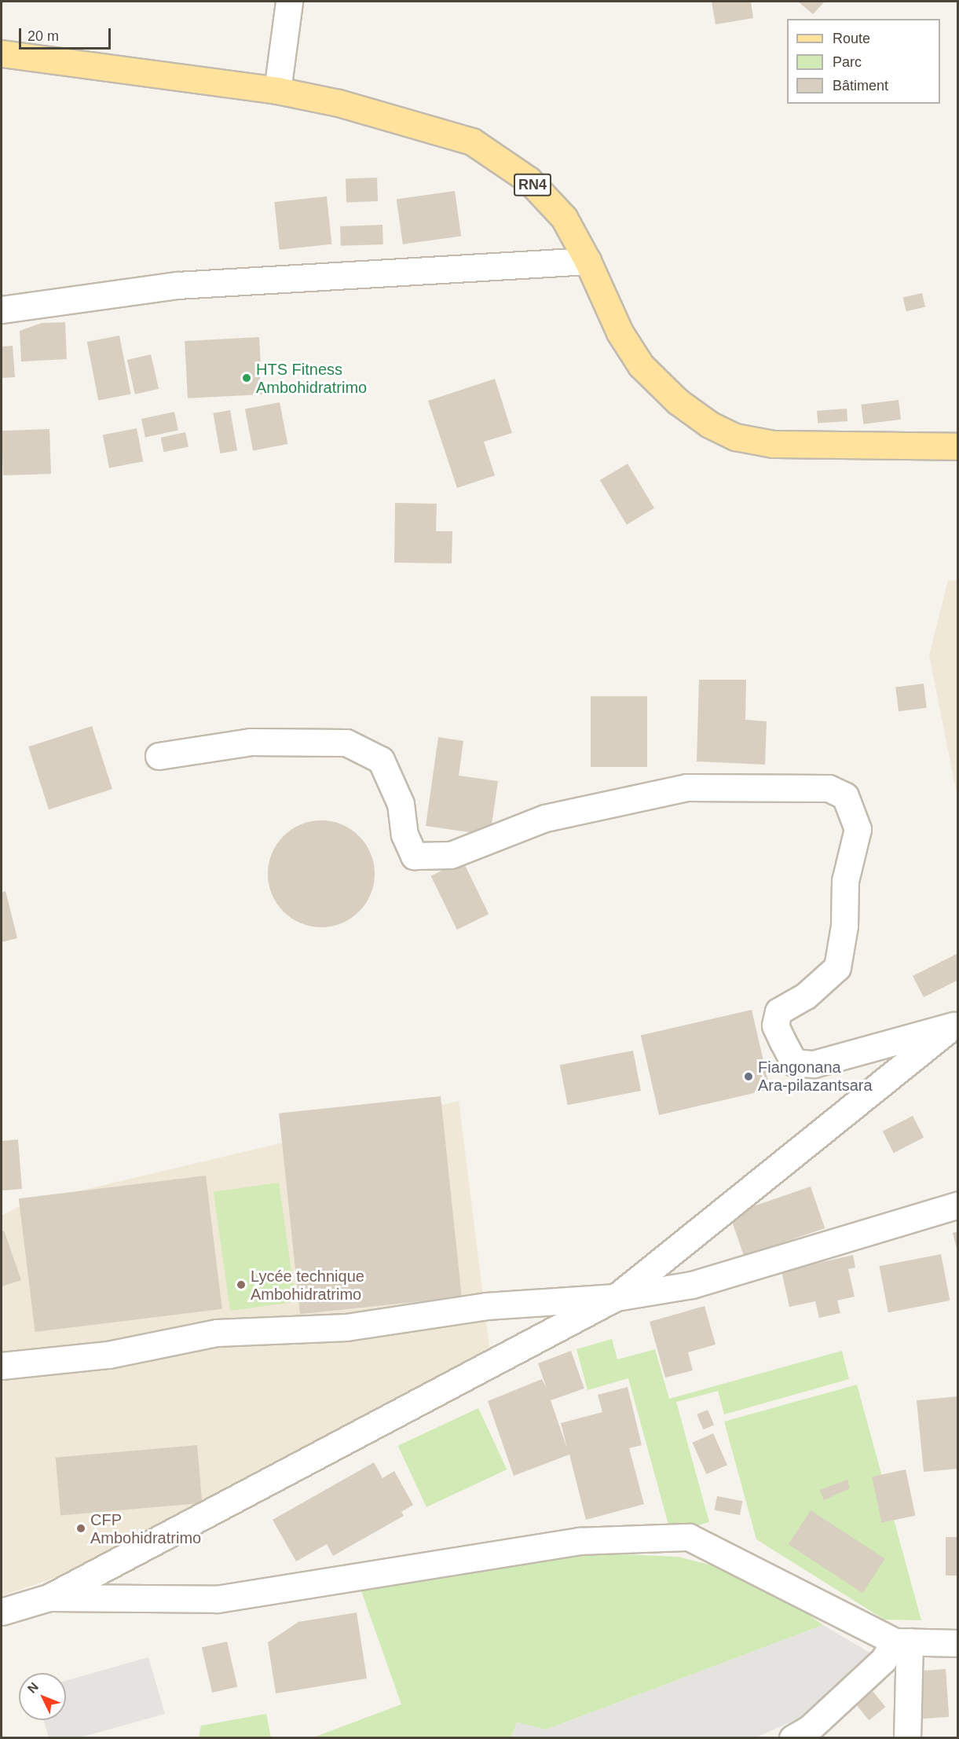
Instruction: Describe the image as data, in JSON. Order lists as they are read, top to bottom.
{
  "streets": {
    "main road": ["RN4"]
  },
  "places": [
    "HTS Fitness Ambohidratrimo",
    "Fiangonana Ara-pilazantsara",
    "Lycée technique Ambohidratrimo",
    "CFP Ambohidratrimo"
  ],
  "legend": ["Route", "Parc", "Bâtiment"],
  "scale_bar": "20 m",
  "north": "top left"
}
